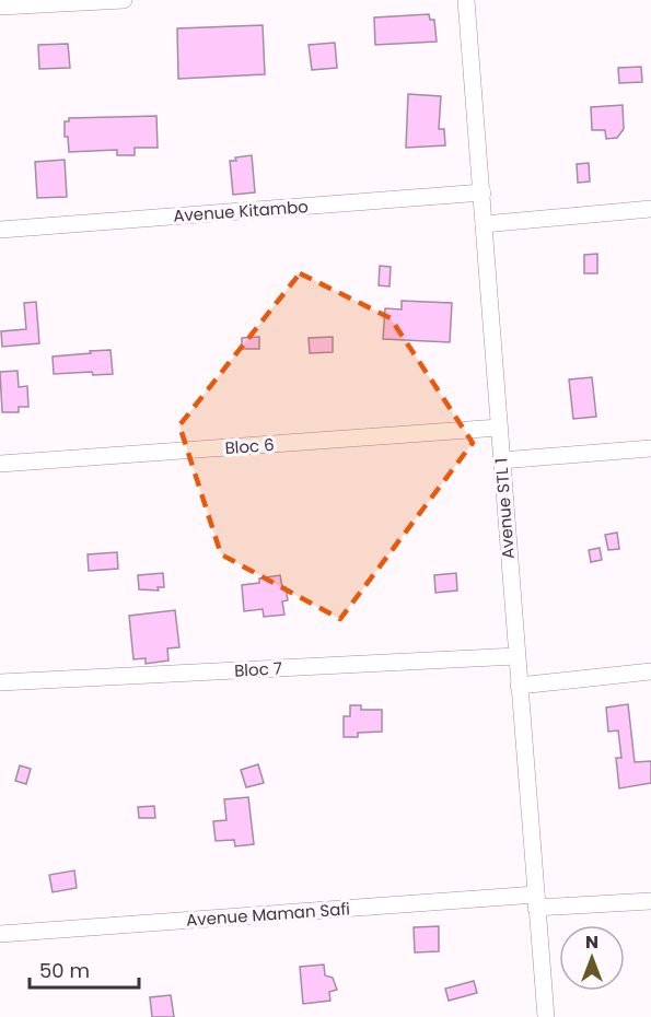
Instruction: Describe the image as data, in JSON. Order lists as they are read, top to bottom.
{
  "streets": {
    "street": [
      "Avenue Kitambo",
      "Bloc 6",
      "Avenue STL 1",
      "Bloc 7",
      "Avenue Maman Safi"
    ]
  },
  "crossings": [
    ["Avenue Kitambo", "Avenue STL 1"],
    ["Bloc 6", "Avenue STL 1"],
    ["Avenue STL 1", "Bloc 7"],
    ["Avenue STL 1", "Avenue Maman Safi"]
  ],
  "scale_bar": "50 m",
  "north": "top"
}
